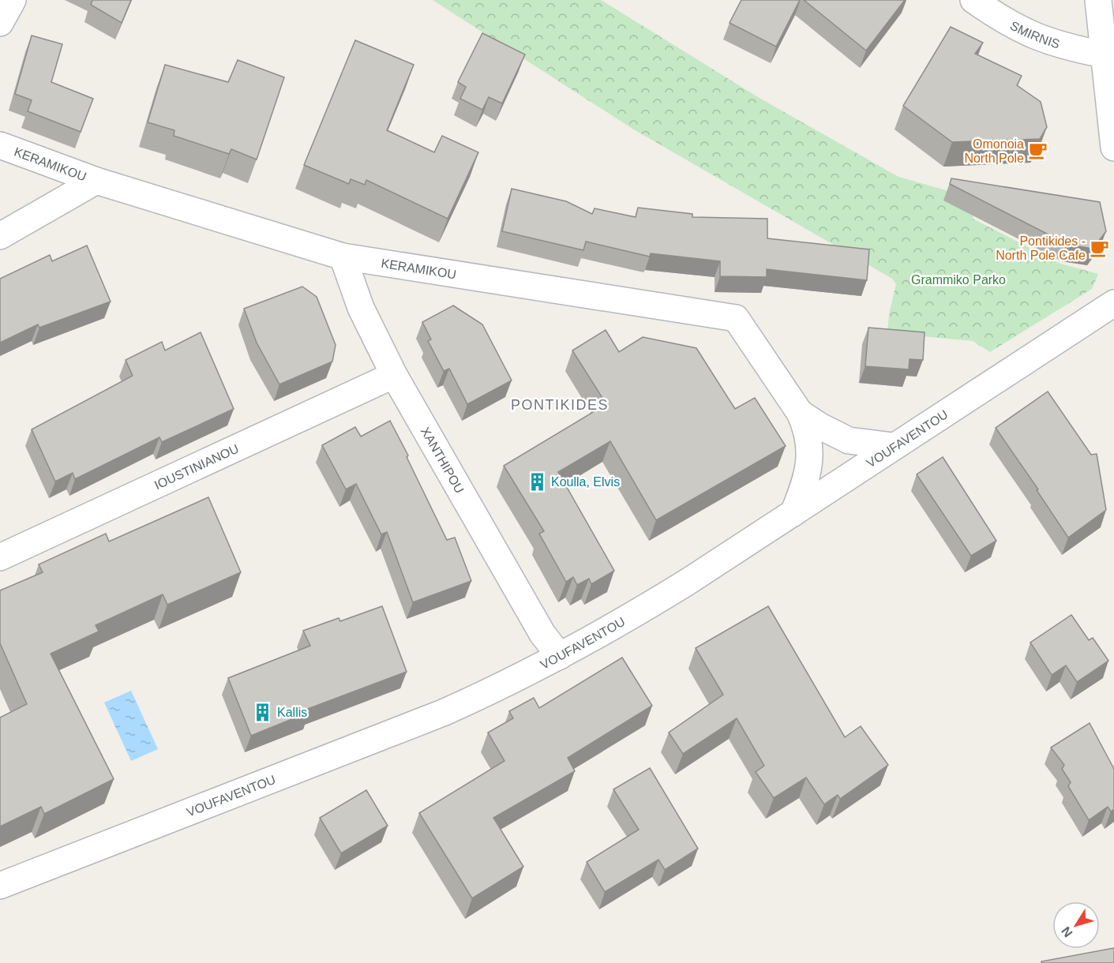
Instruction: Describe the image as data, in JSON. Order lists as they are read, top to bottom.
{
  "streets": {
    "street": [
      "SMIRNIS",
      "KERAMIKOU",
      "VOUFAVENTOU",
      "XANTHIPOU",
      "IOUSTINIANOU"
    ]
  },
  "crossings": [
    ["KERAMIKOU", "VOUFAVENTOU"],
    ["KERAMIKOU", "XANTHIPOU"],
    ["VOUFAVENTOU", "XANTHIPOU"],
    ["XANTHIPOU", "IOUSTINIANOU"]
  ],
  "districts": ["PONTIKIDES"],
  "parks": ["Grammiko Parko"],
  "places": {
    "cafe": ["Omonoia North Pole", "Pontikides - North Pole Cafe"],
    "building": ["Koulla, Elvis", "Kallis"]
  },
  "north": "bottom left"
}
